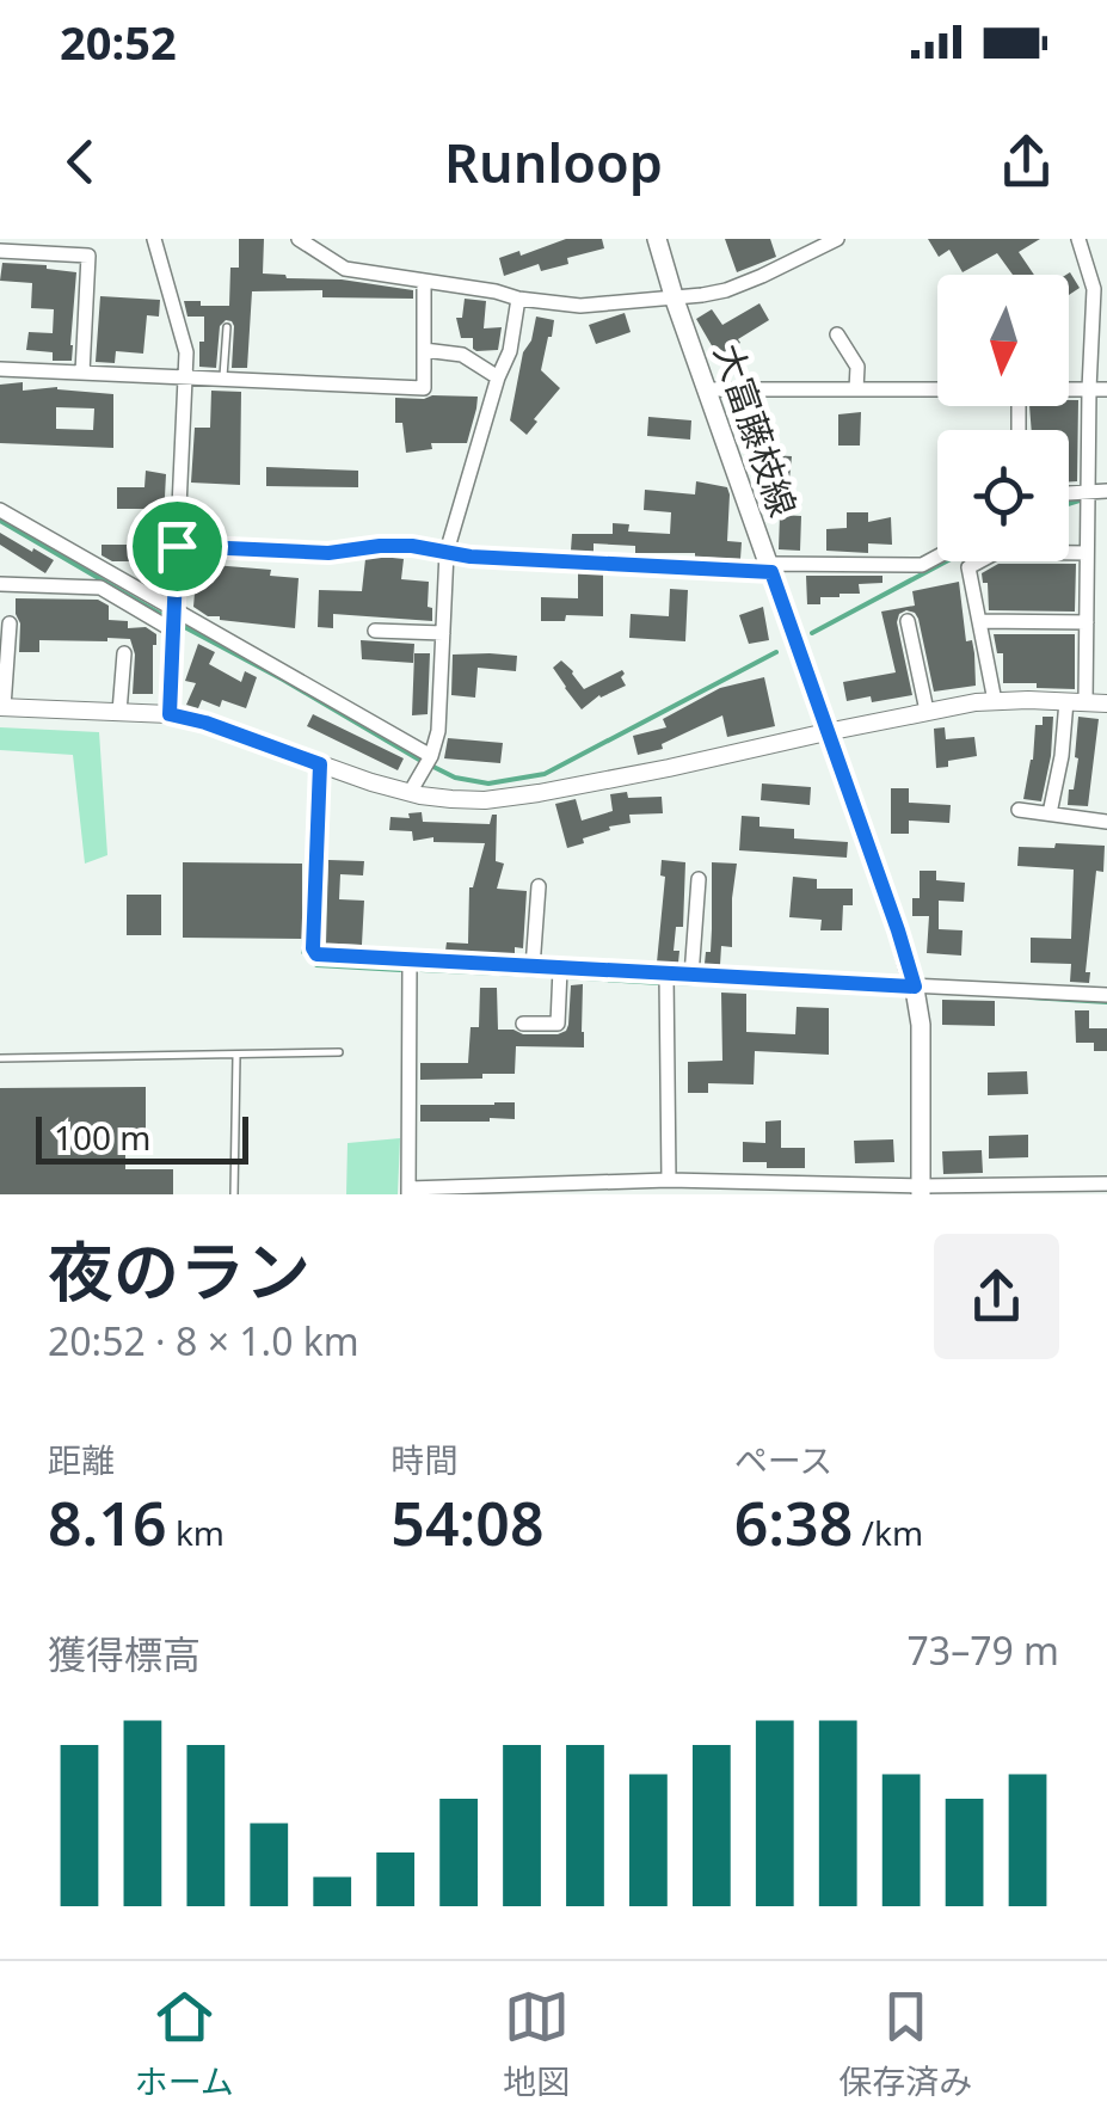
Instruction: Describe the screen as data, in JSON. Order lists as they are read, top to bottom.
{
  "streets": {
    "main road": ["大富藤枝線"]
  },
  "scale_bar": "100 m",
  "north": "bottom",
  "page": {
    "status": "20:52",
    "header": "Runloop",
    "scale": "100 m",
    "heading": ["夜のラン", "20:52 · 8 × 1.0 km"],
    "stats": [
      ["距離", "8.16 km"],
      ["時間", "54:08"],
      ["ペース", "6:38 /km"]
    ],
    "chart": ["獲得標高", "73–79 m"],
    "tabs": ["ホーム", "地図", "保存済み"]
  }
}
